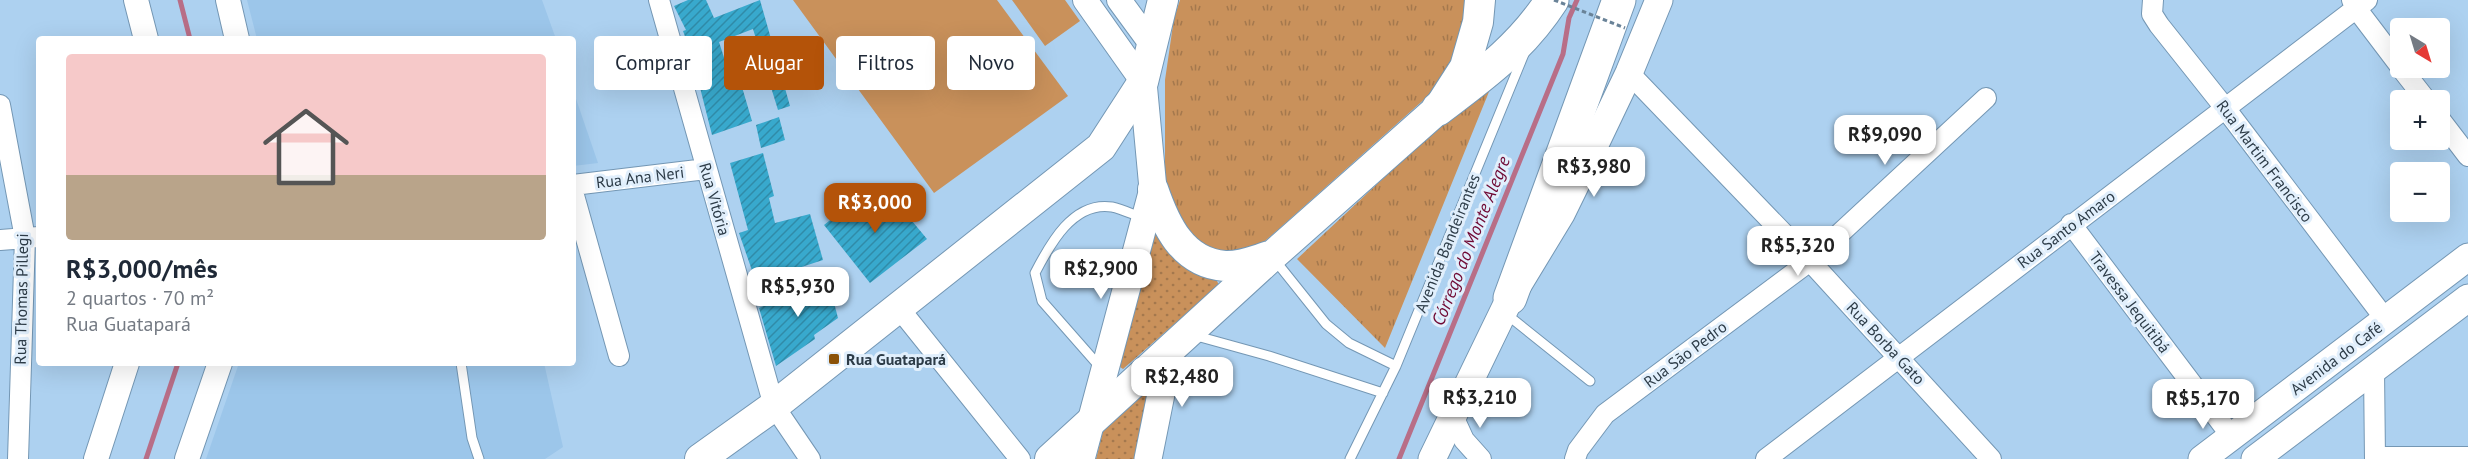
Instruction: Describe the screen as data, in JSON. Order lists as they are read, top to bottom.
{
  "streets": {
    "main road": ["Avenida do Café"],
    "street": [
      "Rua Martim Francisco",
      "Rua Ana Neri",
      "Rua Vitória",
      "Rua Santo Amaro",
      "Rua Thomas Pillegi",
      "Travessa Jequitibá",
      "Rua Borba Gato",
      "Rua São Pedro"
    ],
    "lane": ["Avenida Bandeirantes"]
  },
  "crossings": [
    ["Rua Martim Francisco", "Rua Santo Amaro"],
    ["Rua Martim Francisco", "Avenida do Café"],
    ["Rua Ana Neri", "Rua Vitória"],
    ["Rua Santo Amaro", "Travessa Jequitibá"],
    ["Rua Santo Amaro", "Rua Borba Gato"],
    ["Travessa Jequitibá", "Avenida do Café"],
    ["Rua Borba Gato", "Rua São Pedro"]
  ],
  "water": ["Córrego do Monte Alegre"],
  "places": {
    "transit": ["Rua Guatapará"]
  },
  "north": "bottom right",
  "page": {
    "map_buttons": ["+", "−"],
    "chip": [
      "Comprar",
      "Alugar",
      "Filtros",
      "Novo"
    ],
    "list": [
      {
        "name": "R$3,000/mês",
        "note": "2 quartos · 70 m² · Rua Guatapará"
      }
    ],
    "price": [
      "R$9,090",
      "R$3,980",
      "R$3,000",
      "R$5,320",
      "R$2,900",
      "R$5,930",
      "R$2,480",
      "R$3,210",
      "R$5,170"
    ]
  }
}
